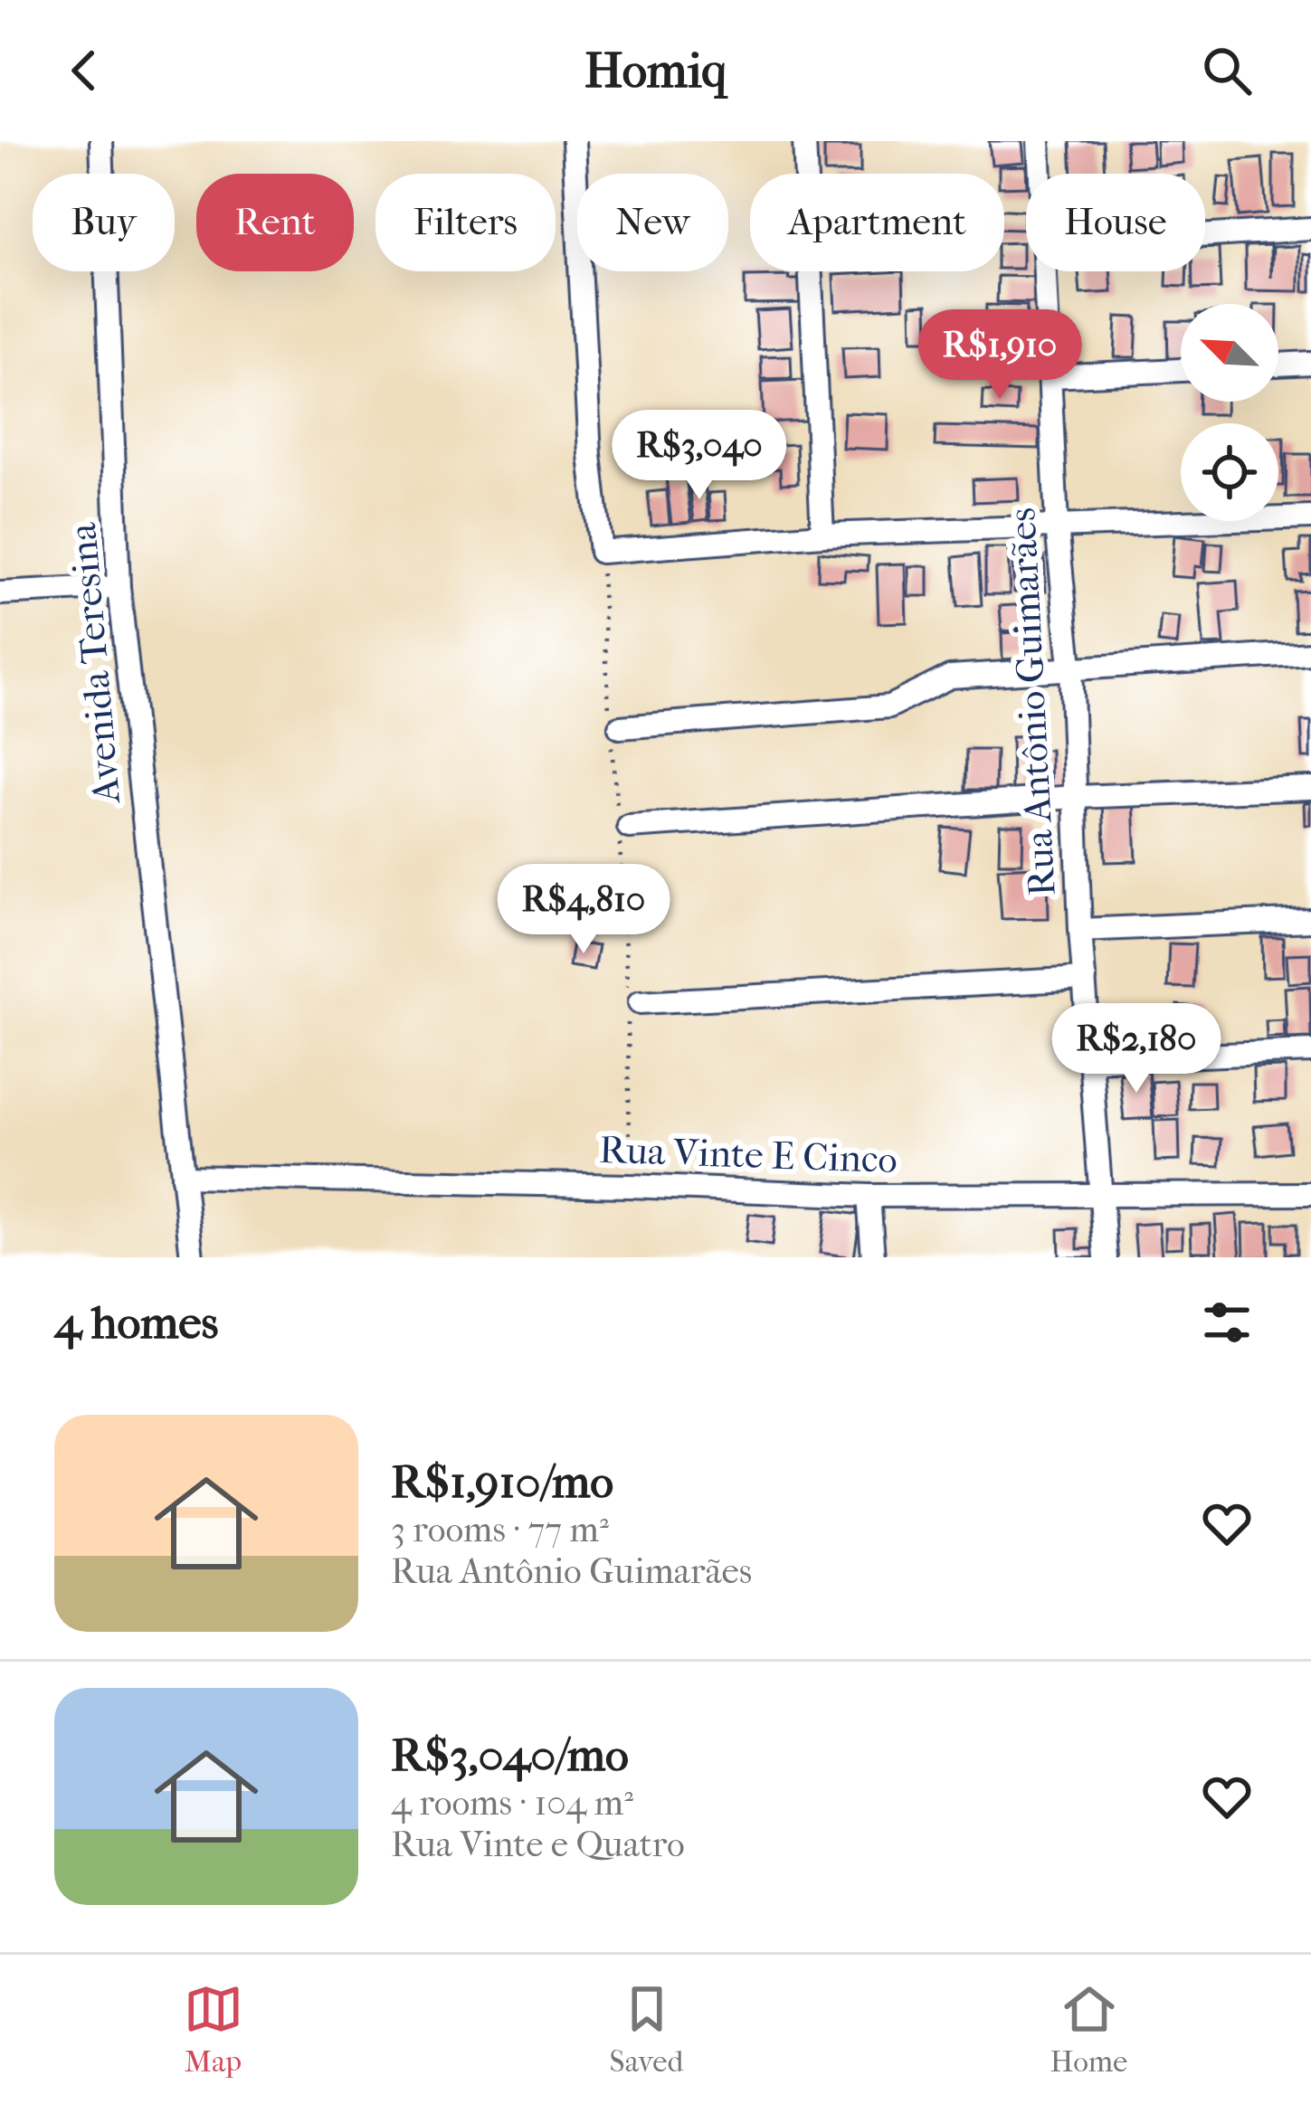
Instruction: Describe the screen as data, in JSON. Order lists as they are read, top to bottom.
{
  "streets": {
    "street": ["Avenida Teresina", "Rua Antônio Guimarães", "Rua Vinte E Cinco"]
  },
  "crossings": [
    ["Avenida Teresina", "Rua Vinte E Cinco"],
    ["Rua Antônio Guimarães", "Rua Vinte E Cinco"]
  ],
  "north": "top left",
  "page": {
    "header": "Homiq",
    "chip": [
      "Buy",
      "Rent",
      "Filters",
      "New",
      "Apartment",
      "House"
    ],
    "price": [
      "R$1,910",
      "R$3,040",
      "R$4,810",
      "R$2,180"
    ],
    "heading": "4 homes",
    "list": [
      {
        "name": "R$1,910/mo",
        "note": "3 rooms · 77 m² · Rua Antônio Guimarães"
      },
      {
        "name": "R$3,040/mo",
        "note": "4 rooms · 104 m² · Rua Vinte e Quatro"
      }
    ],
    "tabs": ["Map", "Saved", "Home"]
  }
}
